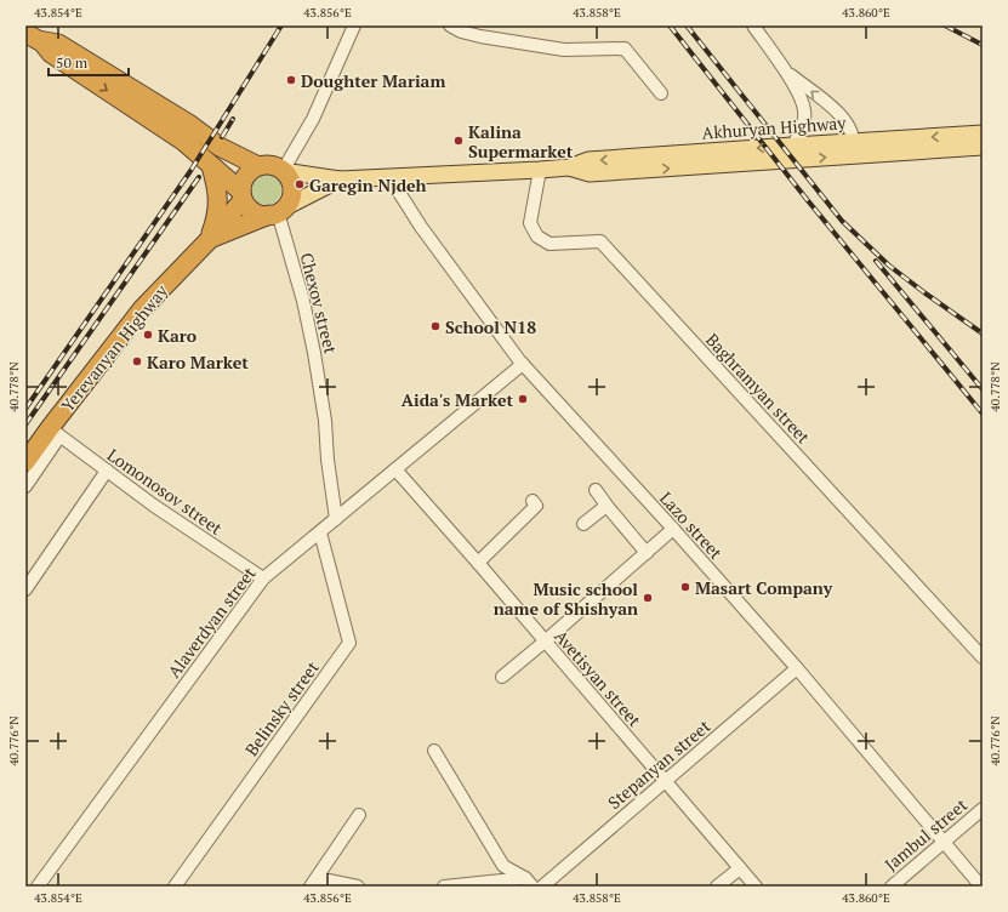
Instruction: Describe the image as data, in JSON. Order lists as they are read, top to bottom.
{
  "streets": {
    "highway": ["Yerevanyan Highway"],
    "main road": ["Akhuryan Highway"],
    "street": [
      "Chexov street",
      "Baghramyan street",
      "Lomonosov street",
      "Lazo street",
      "Alaverdyan street",
      "Avetisyan street",
      "Belinsky street",
      "Stepanyan street",
      "Jambul street"
    ]
  },
  "crossings": [
    ["Akhuryan Highway", "Chexov street"],
    ["Akhuryan Highway", "Yerevanyan Highway"],
    ["Akhuryan Highway", "Baghramyan street"],
    ["Akhuryan Highway", "Lazo street"],
    ["Chexov street", "Yerevanyan Highway"],
    ["Chexov street", "Alaverdyan street"],
    ["Yerevanyan Highway", "Lomonosov street"],
    ["Lomonosov street", "Alaverdyan street"],
    ["Lazo street", "Alaverdyan street"],
    ["Lazo street", "Stepanyan street"],
    ["Lazo street", "Jambul street"],
    ["Alaverdyan street", "Avetisyan street"],
    ["Alaverdyan street", "Belinsky street"],
    ["Avetisyan street", "Stepanyan street"]
  ],
  "places": [
    "Doughter Mariam",
    "Kalina Supermarket",
    "Garegin Njdeh",
    "School N18",
    "Karo",
    "Karo Market",
    "Aida's Market",
    "Masart Company",
    "Music school name of Shishyan"
  ],
  "scale_bar": "50 m",
  "coordinates": [
    "43.854°E",
    "43.856°E",
    "43.858°E",
    "43.860°E",
    "40.778°N",
    "40.776°N"
  ]
}
